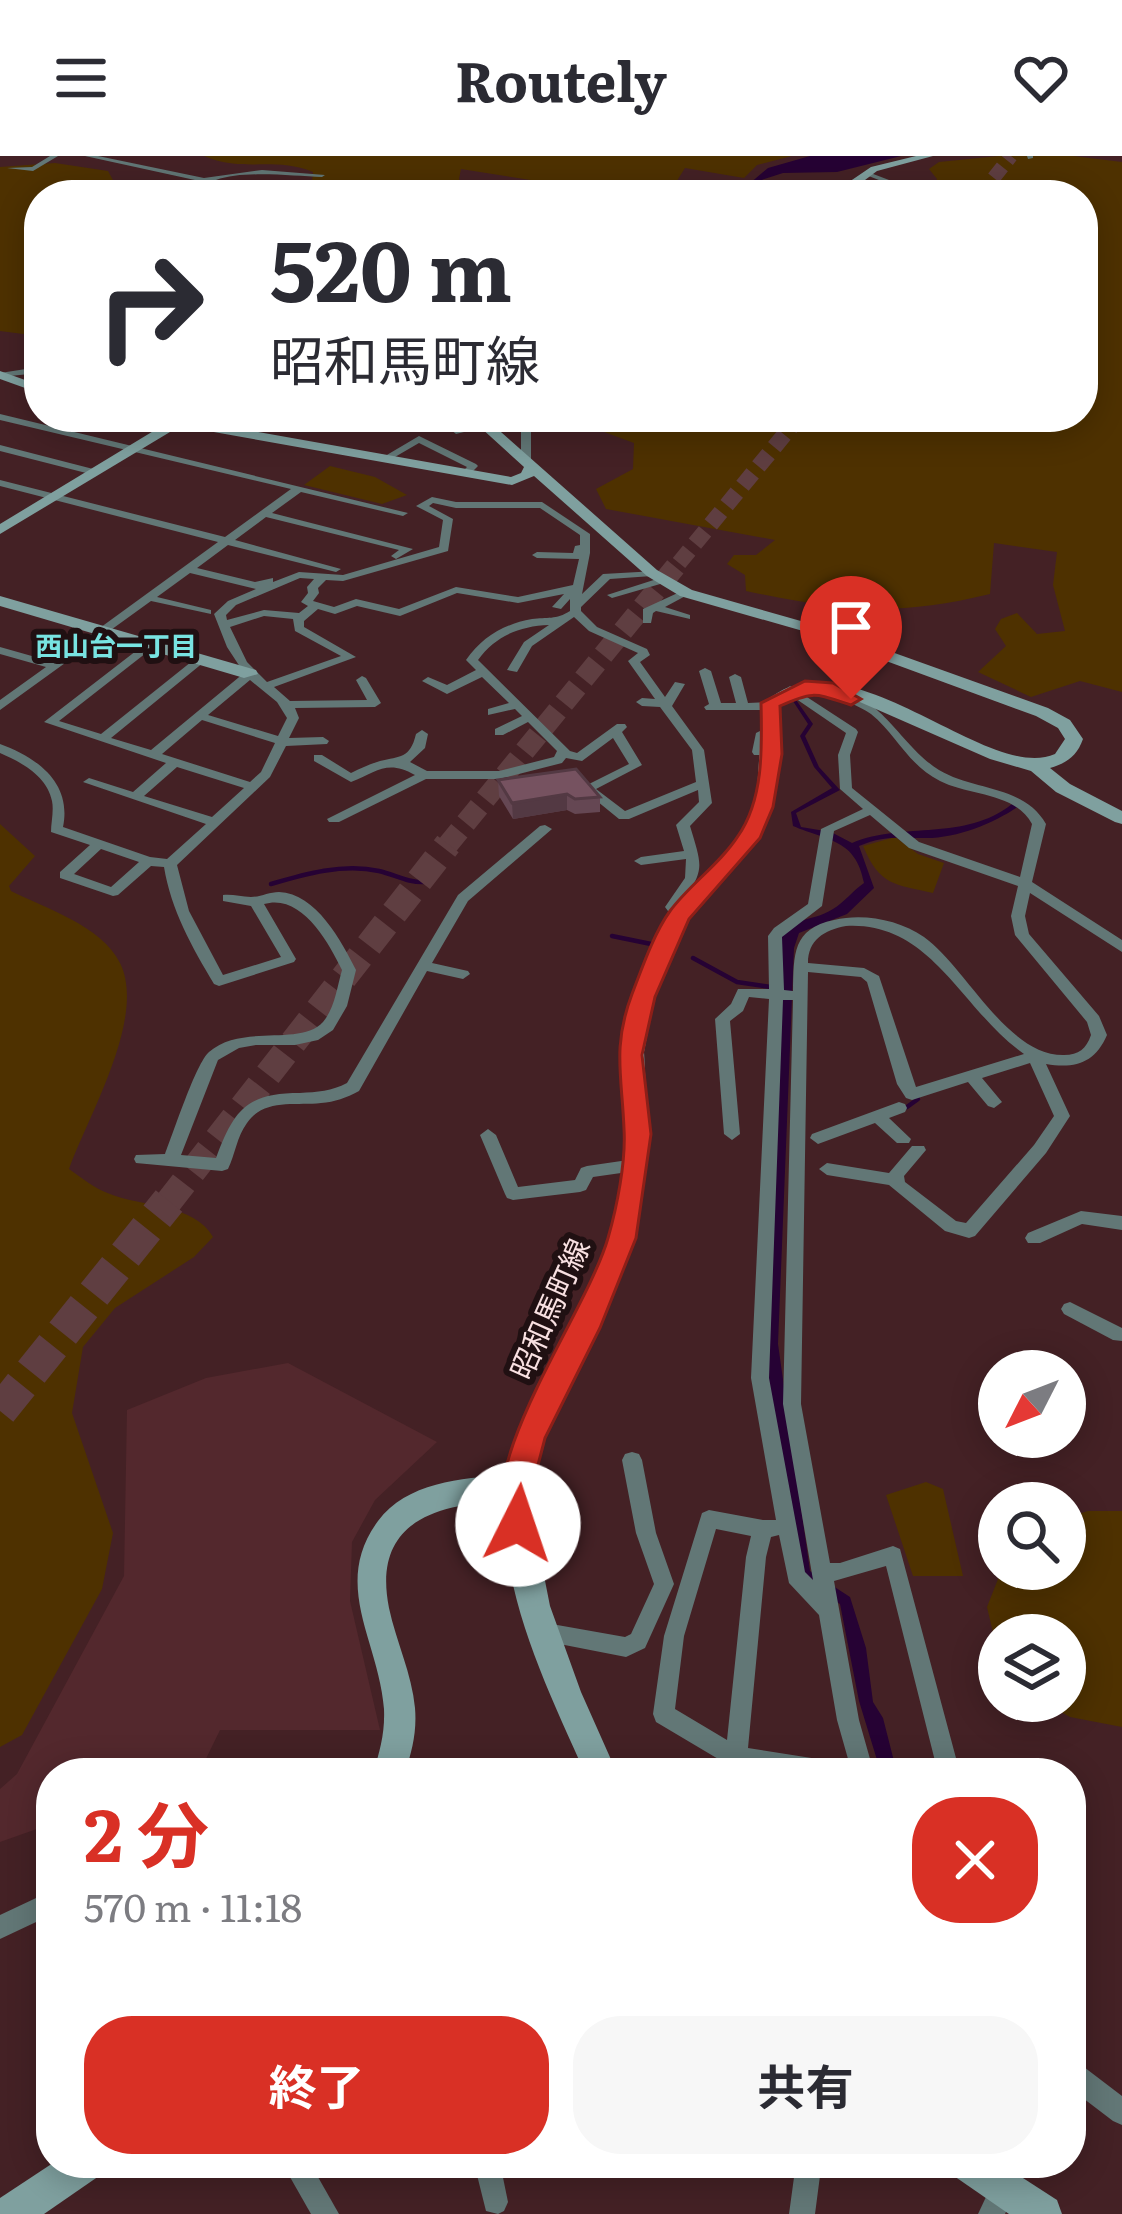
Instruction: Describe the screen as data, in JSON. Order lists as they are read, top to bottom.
{
  "streets": {
    "main road": ["昭和馬町線"]
  },
  "districts": ["西山台一丁目"],
  "north": "bottom left",
  "page": {
    "header": "Routely",
    "turn": ["520 m", "昭和馬町線"],
    "heading": ["2 分", "570 m · 11:18"],
    "buttons": ["終了", "共有"]
  }
}
